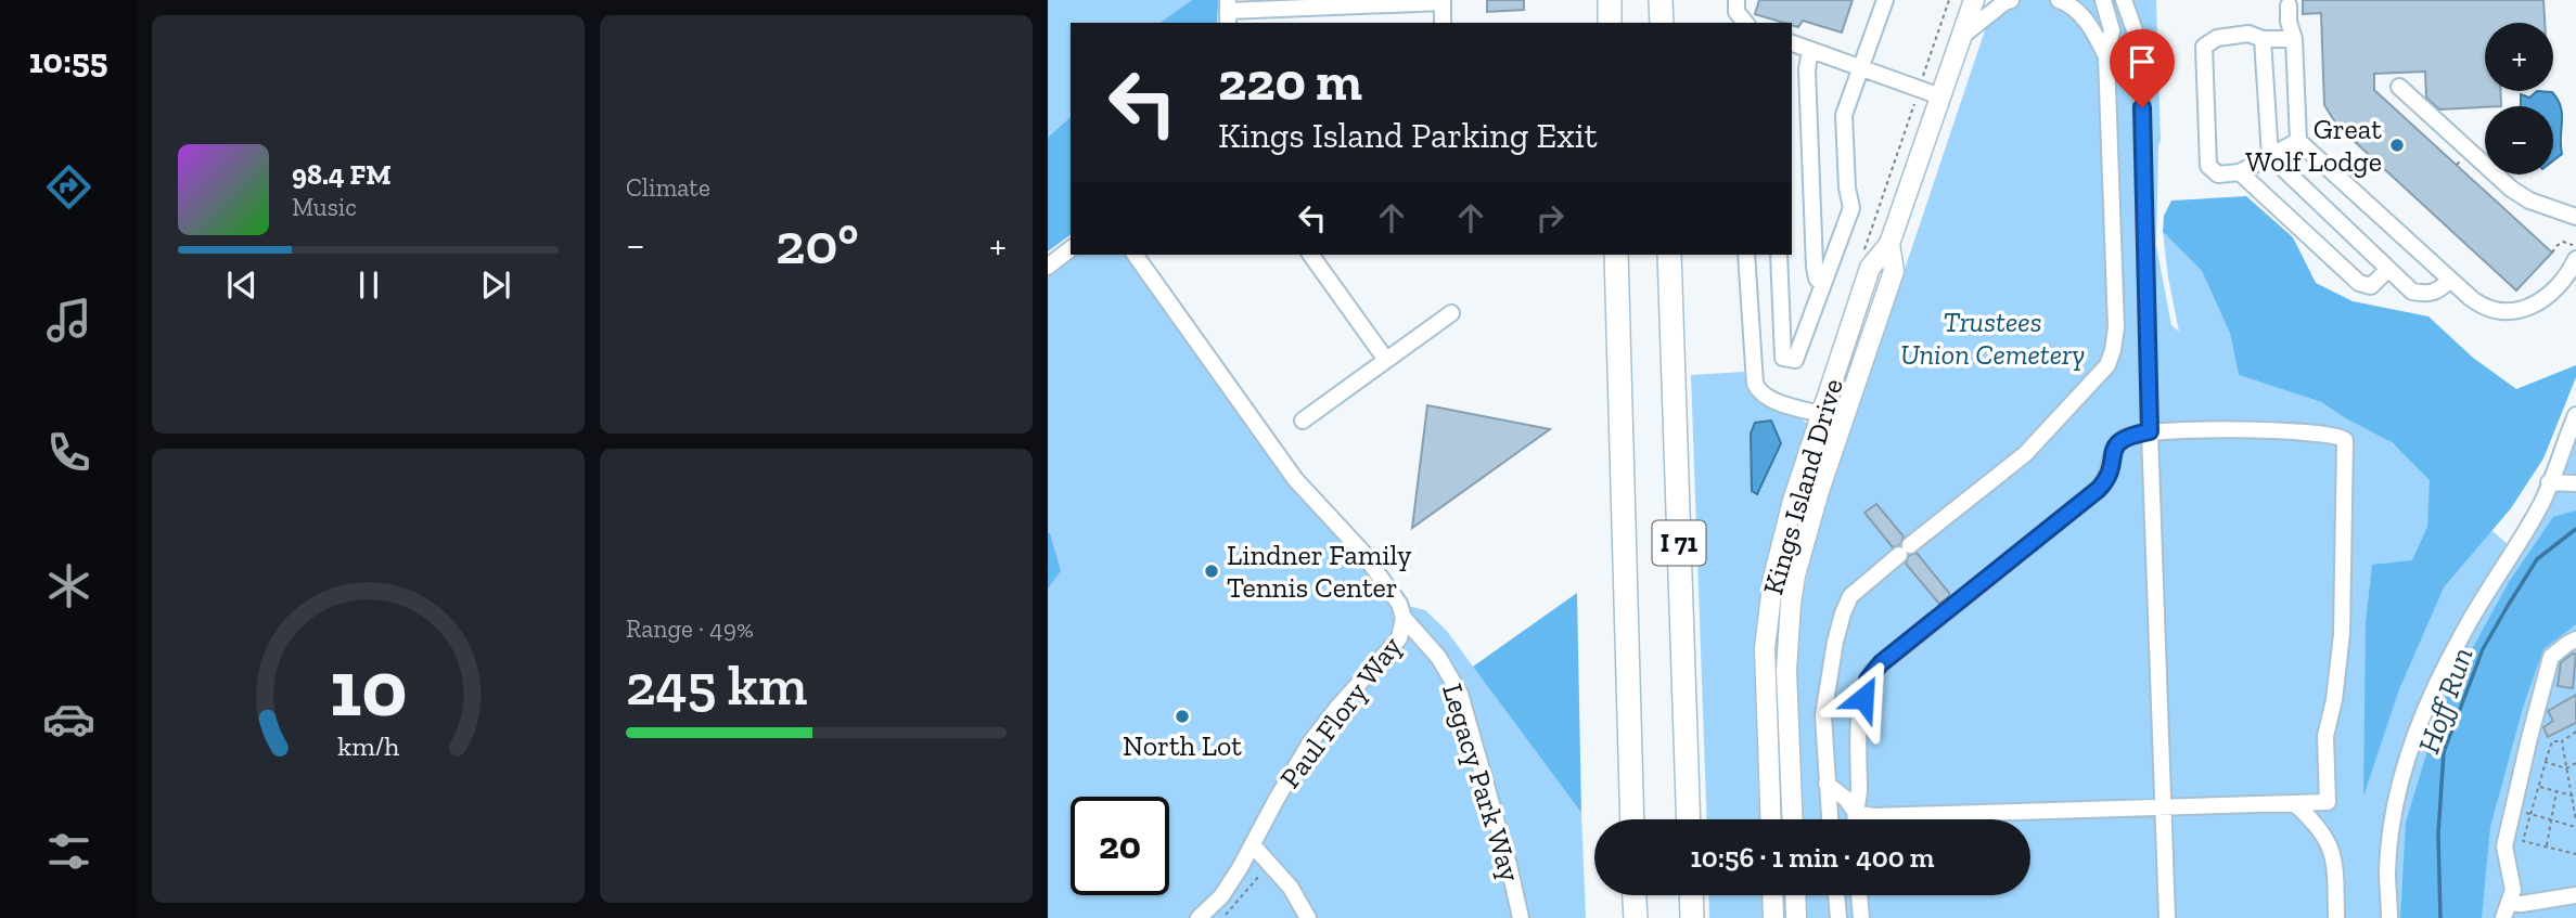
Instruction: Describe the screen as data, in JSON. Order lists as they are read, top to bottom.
{
  "streets": {
    "highway": ["I 71"],
    "main road": ["Kings Island Drive"],
    "street": ["Paul Flory Way", "Legacy Park Way"]
  },
  "crossings": [
    ["Paul Flory Way", "Legacy Park Way"]
  ],
  "water": ["Hoff Run"],
  "parks": ["Trustees Union Cemetery"],
  "places": ["Great Wolf Lodge", "Lindner Family Tennis Center", "North Lot"],
  "page": {
    "tabs": "10:55",
    "tile": [
      "Climate",
      ["Range · 49%", "245 km"]
    ],
    "map_buttons": ["+", "−"],
    "turn": ["220 m", "Kings Island Parking Exit"],
    "song": ["98.4 FM", "Music"],
    "heat": ["−", "20°", "+"],
    "limit": "20",
    "trip": "10:56 · 1 min · 400 m",
    "gauge": ["10", "km/h"]
  }
}
